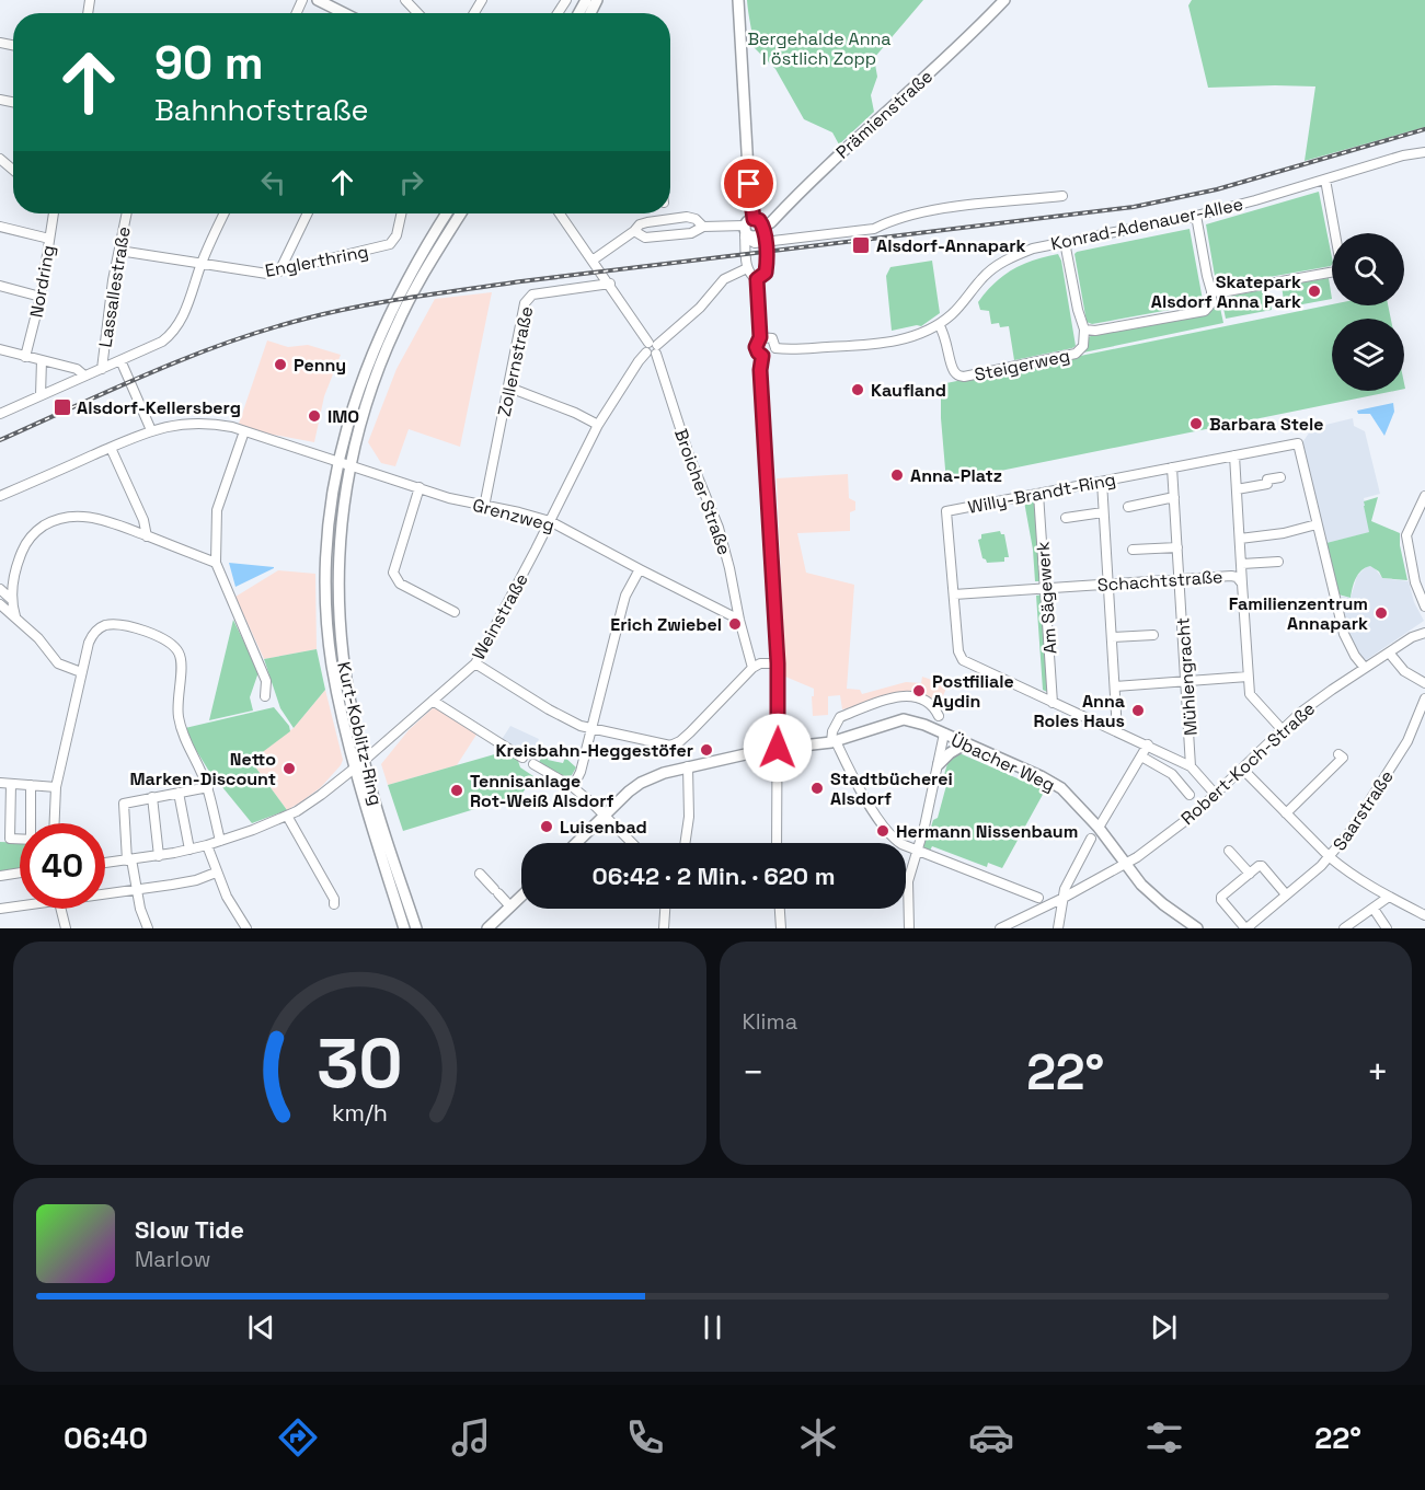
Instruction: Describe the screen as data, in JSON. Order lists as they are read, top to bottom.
{
  "streets": {
    "main road": ["Prämienstraße", "Kurt-Koblitz-Ring", "Übacher Weg"],
    "street": [
      "Konrad-Adenauer-Allee",
      "Englerthring",
      "Nordring",
      "Lassallestraße",
      "Zollernstraße",
      "Steigerweg",
      "Broicher Straße",
      "Willy-Brandt-Ring",
      "Grenzweg",
      "Schachtstraße",
      "Am Sägewerk",
      "Weinstraße",
      "Mühlengracht",
      "Robert-Koch-Straße",
      "Saarstraße"
    ]
  },
  "crossings": [
    ["Konrad-Adenauer-Allee", "Steigerweg"],
    ["Englerthring", "Lassallestraße"],
    ["Zollernstraße", "Broicher Straße"],
    ["Zollernstraße", "Grenzweg"],
    ["Broicher Straße", "Grenzweg"],
    ["Broicher Straße", "Weinstraße"],
    ["Willy-Brandt-Ring", "Schachtstraße"],
    ["Willy-Brandt-Ring", "Am Sägewerk"],
    ["Willy-Brandt-Ring", "Mühlengracht"],
    ["Willy-Brandt-Ring", "Robert-Koch-Straße"],
    ["Grenzweg", "Weinstraße"],
    ["Grenzweg", "Kurt-Koblitz-Ring"],
    ["Schachtstraße", "Am Sägewerk"],
    ["Schachtstraße", "Mühlengracht"],
    ["Schachtstraße", "Robert-Koch-Straße"],
    ["Weinstraße", "Kurt-Koblitz-Ring"],
    ["Übacher Weg", "Robert-Koch-Straße"]
  ],
  "parks": ["Bergehalde Anna I östlich Zopp"],
  "places": {
    "transit": ["Alsdorf-Annapark", "Alsdorf-Kellersberg"],
    "other": [
      "Skatepark Alsdorf Anna Park",
      "Penny",
      "Kaufland",
      "IMO",
      "Barbara Stele",
      "Anna-Platz",
      "Familienzentrum Annapark",
      "Erich Zwiebel",
      "Postfiliale Aydin",
      "Anna Roles Haus",
      "Kreisbahn-Heggestöfer",
      "Netto Marken-Discount",
      "Stadtbücherei Alsdorf",
      "Tennisanlage Rot-Weiß Alsdorf",
      "Luisenbad",
      "Hermann Nissenbaum"
    ]
  },
  "page": {
    "turn": ["90 m", "Bahnhofstraße"],
    "limit": "40",
    "trip": "06:42 · 2 Min. · 620 m",
    "tile": "Klima",
    "heat": ["−", "22°", "+"],
    "song": ["Slow Tide", "Marlow"],
    "tabs": ["06:40", "22°"],
    "gauge": ["30", "km/h"]
  }
}
